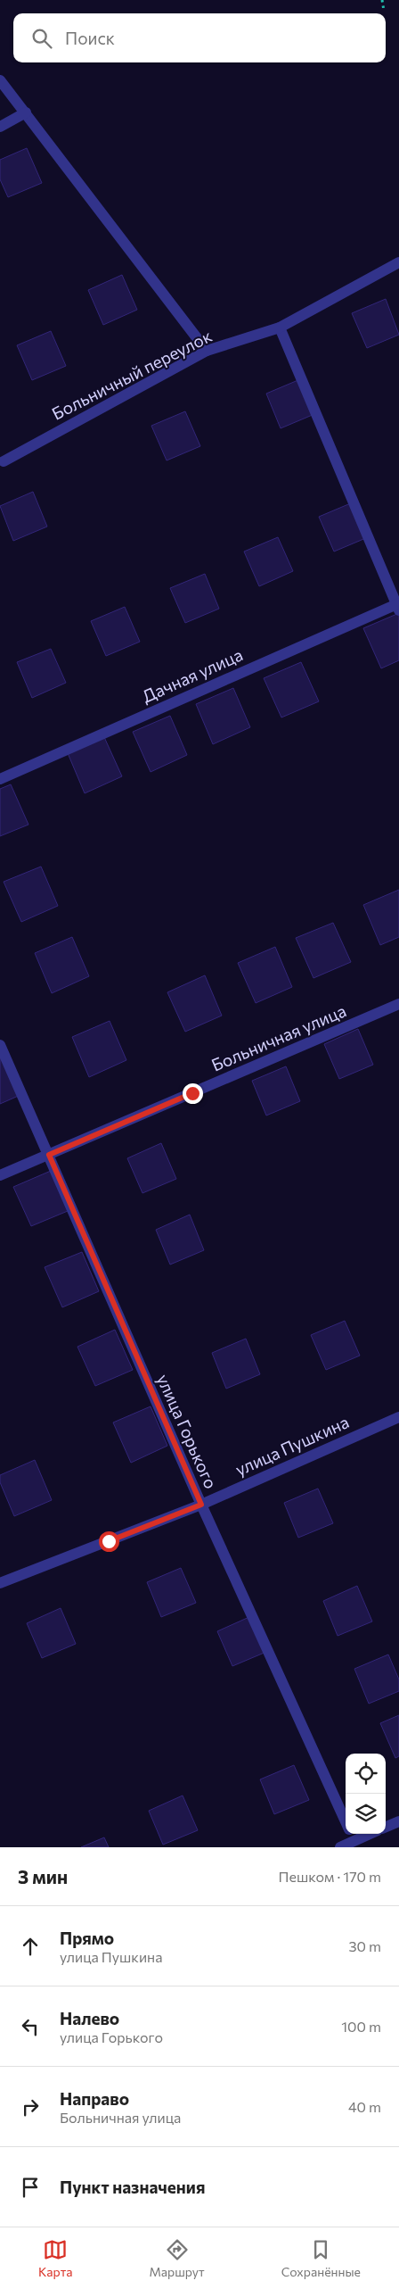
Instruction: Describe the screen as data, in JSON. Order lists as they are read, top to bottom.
{
  "streets": {
    "street": [
      "Больничный переулок",
      "Дачная улица",
      "Больничная улица",
      "улица Горького",
      "улица Пушкина"
    ]
  },
  "crossings": [
    ["Больничная улица", "улица Горького"],
    ["улица Горького", "улица Пушкина"]
  ],
  "page": {
    "search": "Поиск",
    "heading": ["3 мин", "Пешком · 170 m"],
    "list": [
      ["Прямо", "улица Пушкина", "30 m"],
      ["Налево", "улица Горького", "100 m"],
      ["Направо", "Больничная улица", "40 m"],
      "Пункт назначения"
    ],
    "nav": ["Карта", "Маршрут", "Сохранённые"]
  }
}
